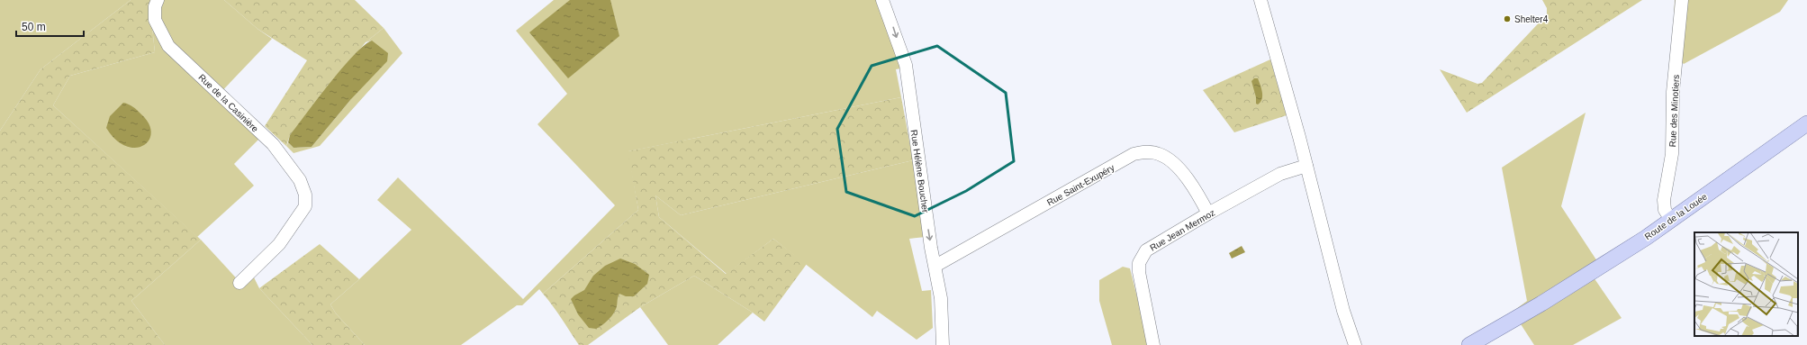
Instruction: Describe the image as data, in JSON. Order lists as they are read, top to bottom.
{
  "streets": {
    "main road": ["Route de la Louée"],
    "street": [
      "Rue de la Casinière",
      "Rue des Minotiers",
      "Rue Hélène Boucher",
      "Rue Saint-Exupéry",
      "Rue Jean Mermoz"
    ]
  },
  "crossings": [
    ["Rue des Minotiers", "Route de la Louée"],
    ["Rue Hélène Boucher", "Rue Saint-Exupéry"],
    ["Rue Saint-Exupéry", "Rue Jean Mermoz"]
  ],
  "one_way": ["Rue Hélène Boucher"],
  "places": ["Shelter4"],
  "scale_bar": "50 m"
}
